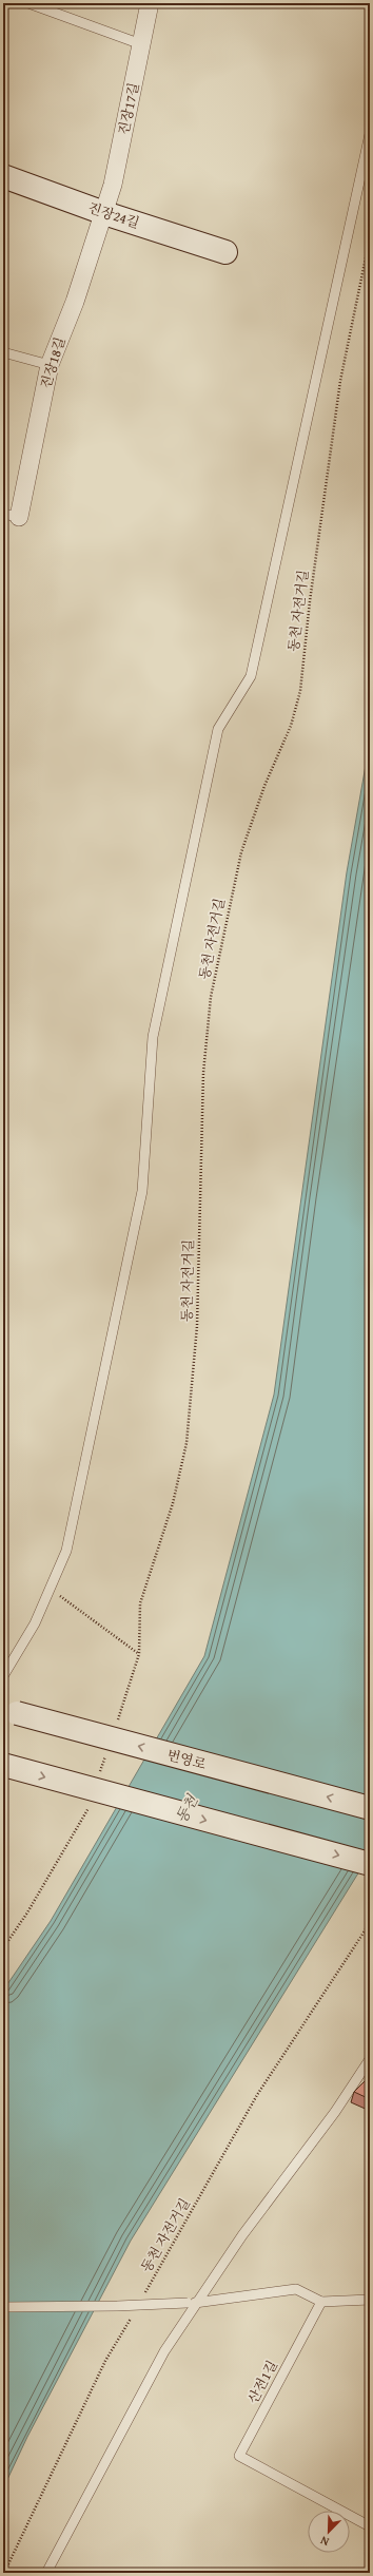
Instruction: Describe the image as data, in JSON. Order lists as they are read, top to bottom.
{
  "streets": {
    "main road": ["진장24길", "번영로"],
    "street": ["진장17길", "진장18길"],
    "lane": ["산전1길"],
    "path": ["동천 자전거길"]
  },
  "crossings": [
    ["진장17길", "진장24길"],
    ["진장17길", "진장18길"],
    ["진장24길", "진장18길"]
  ],
  "water": ["동천"],
  "north": "bottom left"
}
